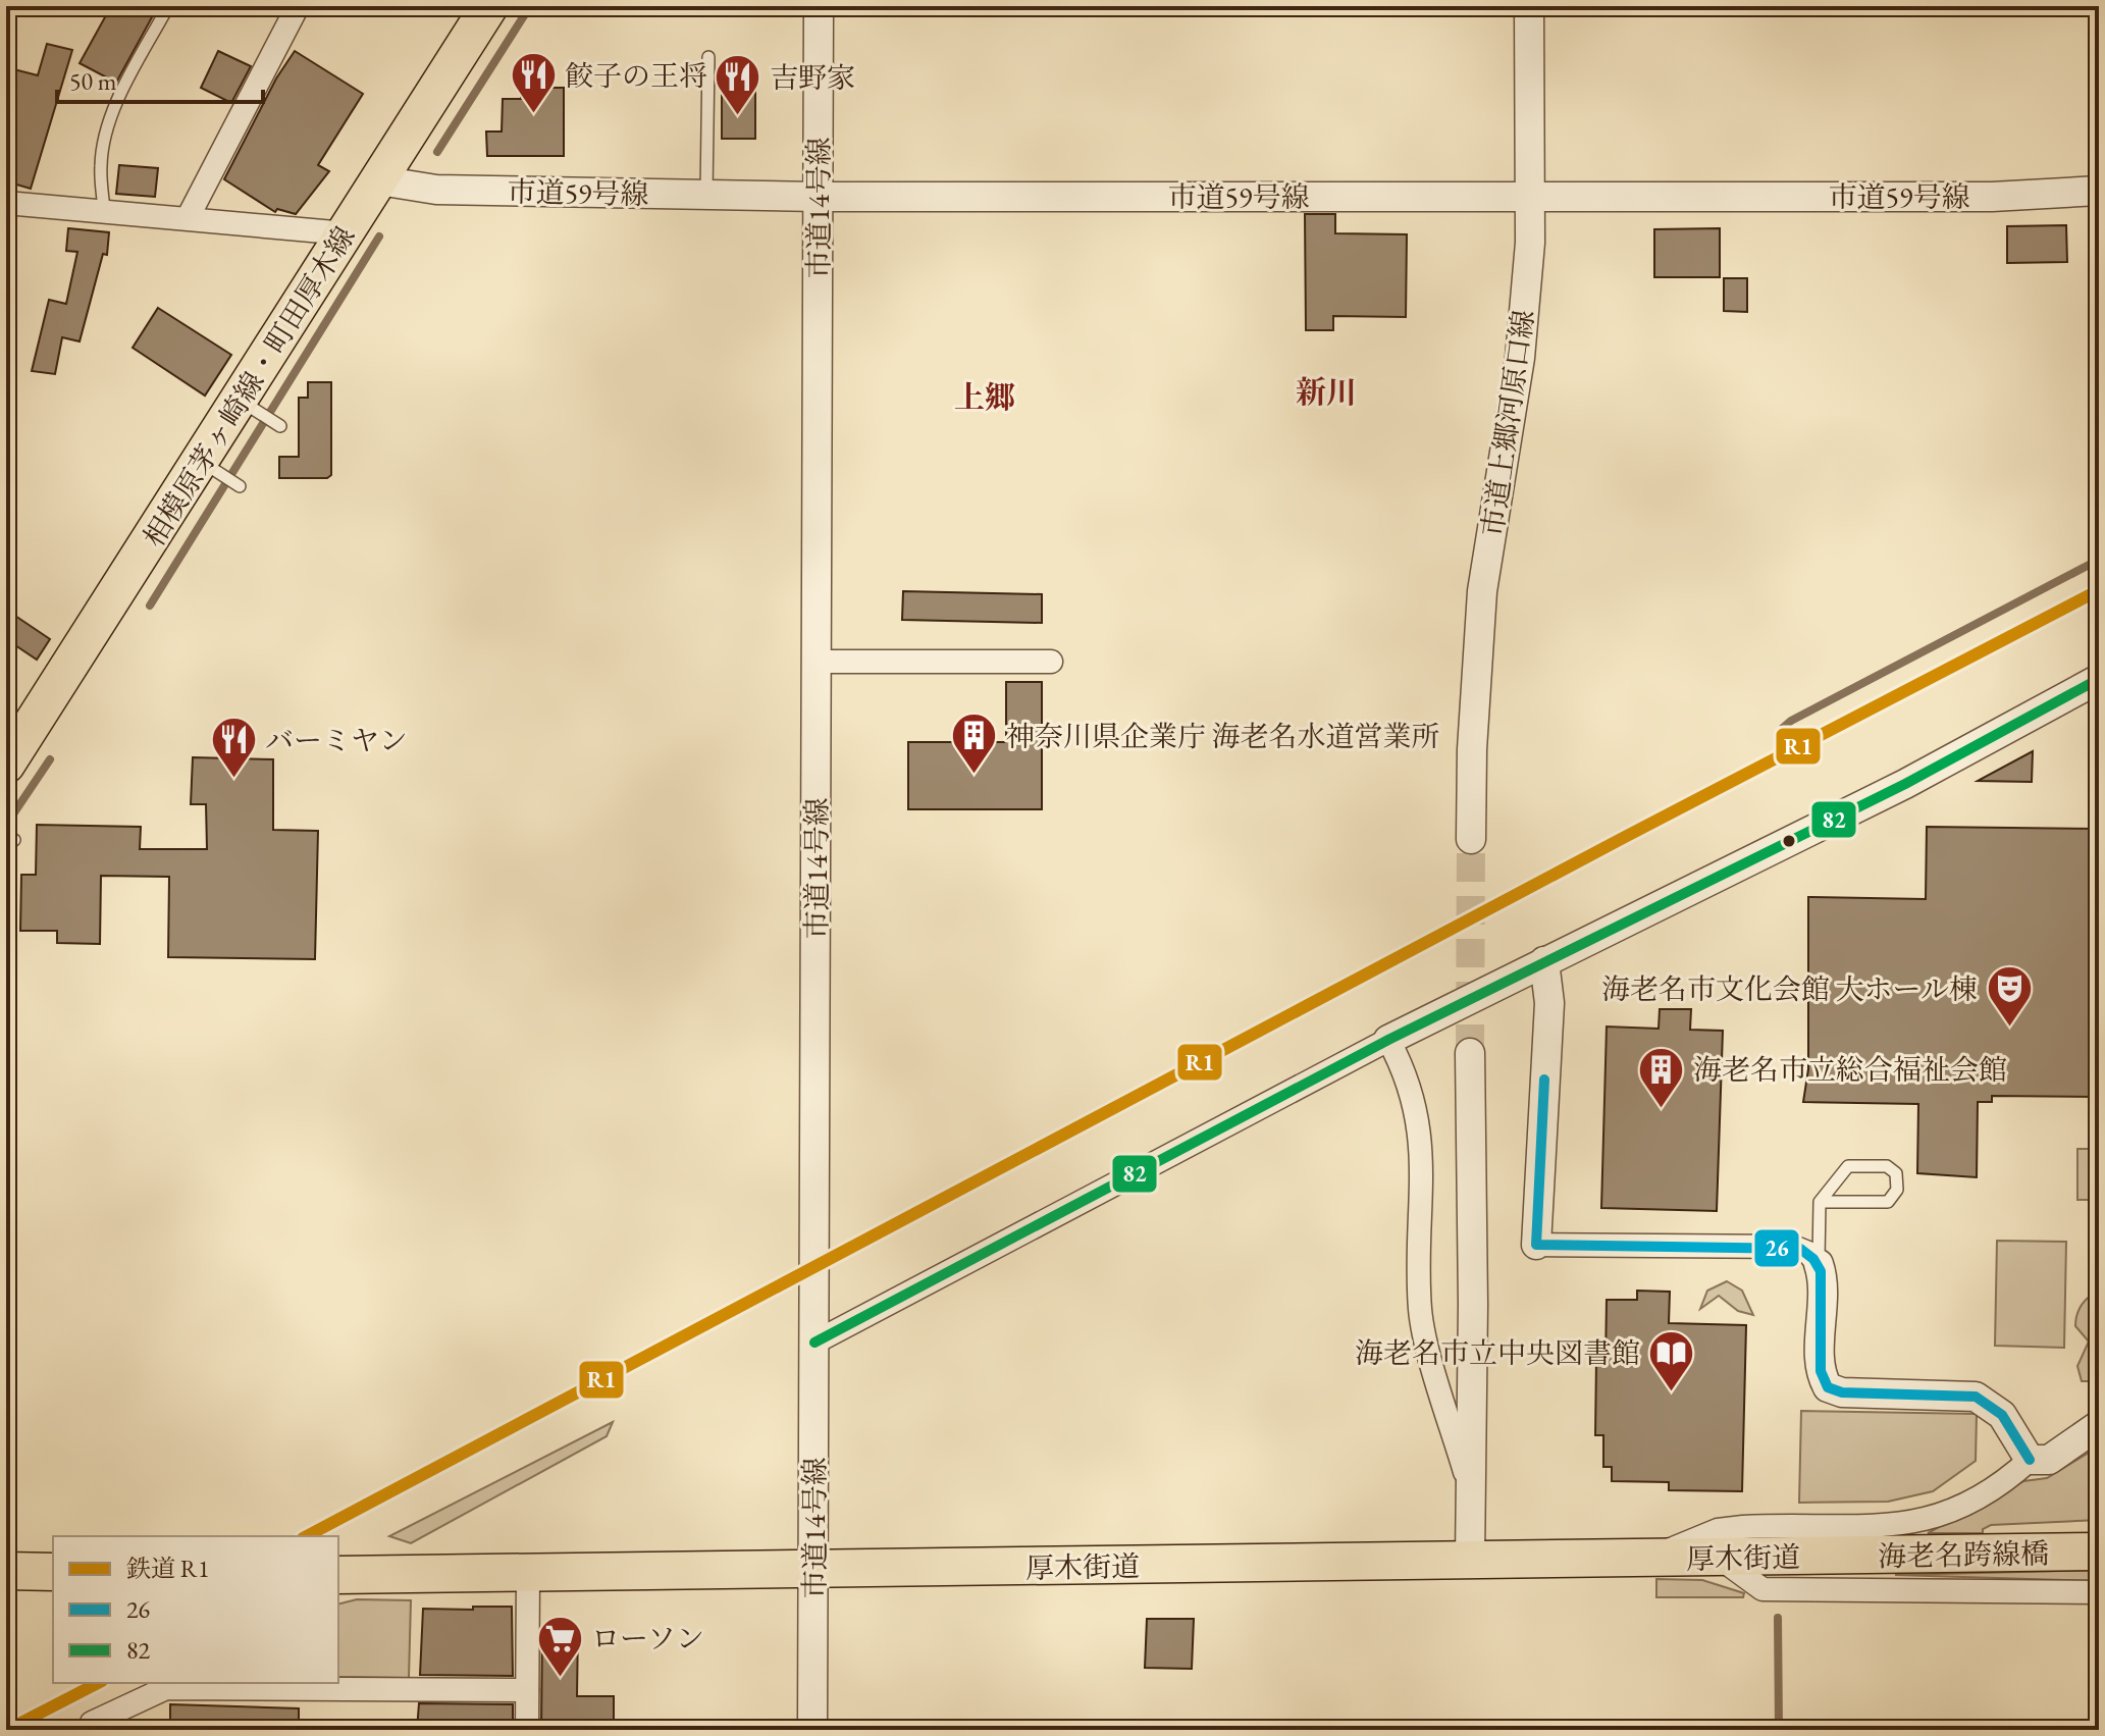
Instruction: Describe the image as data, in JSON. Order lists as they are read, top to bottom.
{
  "streets": {
    "main road": ["相模原茅ヶ崎線・町田厚木線", "海老名跨線橋", "厚木街道"],
    "street": ["市道59号線", "市道14号線", "市道上郷河原口線"]
  },
  "crossings": [
    ["市道59号線", "市道14号線"],
    ["市道59号線", "相模原茅ヶ崎線・町田厚木線"],
    ["市道59号線", "市道上郷河原口線"],
    ["市道14号線", "厚木街道"],
    ["海老名跨線橋", "厚木街道"]
  ],
  "districts": ["新川", "上郷"],
  "places": {
    "restaurant": ["餃子の王将", "吉野家", "バーミヤン"],
    "building": ["神奈川県企業庁 海老名水道営業所", "海老名市立総合福祉会館"],
    "theatre": ["海老名市文化会館 大ホール棟"],
    "library": ["海老名市立中央図書館"],
    "supermarket": ["ローソン"]
  },
  "lines": ["rail line R1", "transit line 82", "transit line 26"],
  "legend": ["鉄道 R1", "26", "82"],
  "scale_bar": "50 m"
}
